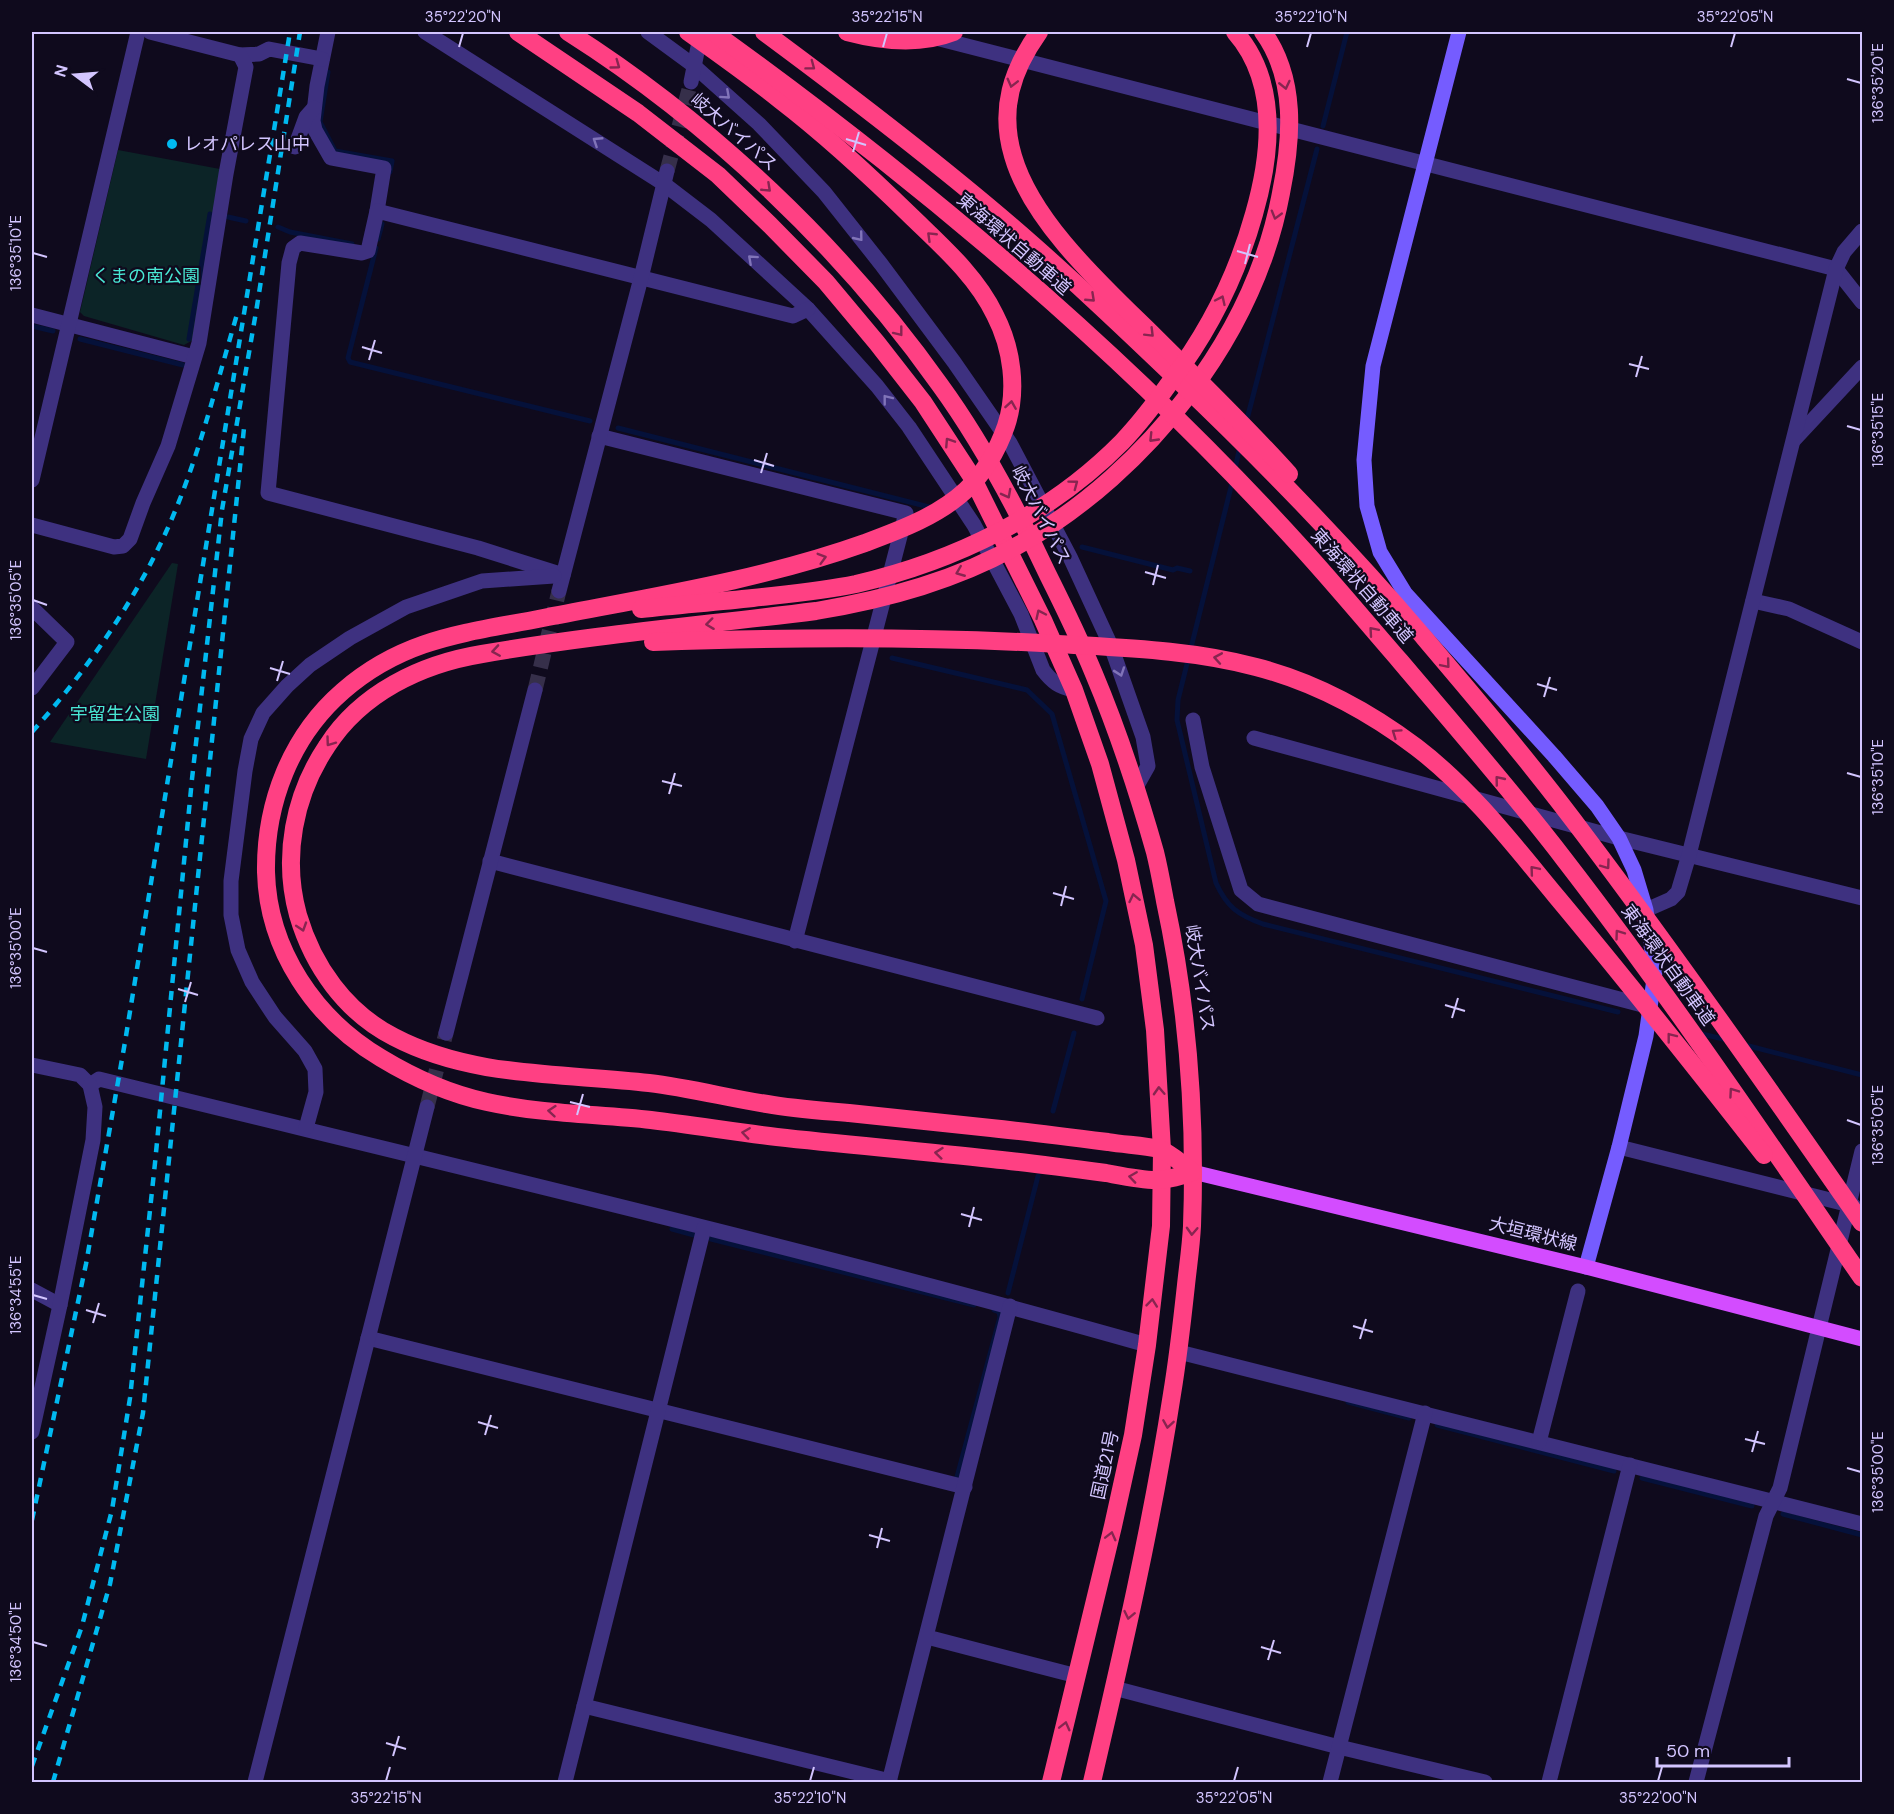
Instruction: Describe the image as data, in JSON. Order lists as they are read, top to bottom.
{
  "streets": {
    "highway": ["岐大バイパス", "東海環状自動車道", "国道21号"],
    "main road": ["大垣環状線"]
  },
  "crossings": [
    ["岐大バイパス", "大垣環状線"]
  ],
  "parks": ["くまの南公園", "宇留生公園"],
  "places": ["レオパレス山中"],
  "scale_bar": "50 m",
  "north": "left",
  "coordinates": [
    "35°22'20\"N",
    "35°22'15\"N",
    "35°22'10\"N",
    "35°22'05\"N",
    "136°35'20\"E",
    "136°35'10\"E",
    "136°35'15\"E",
    "136°35'05\"E",
    "136°35'00\"E",
    "136°34'55\"E",
    "136°34'50\"E",
    "35°22'00\"N"
  ]
}
